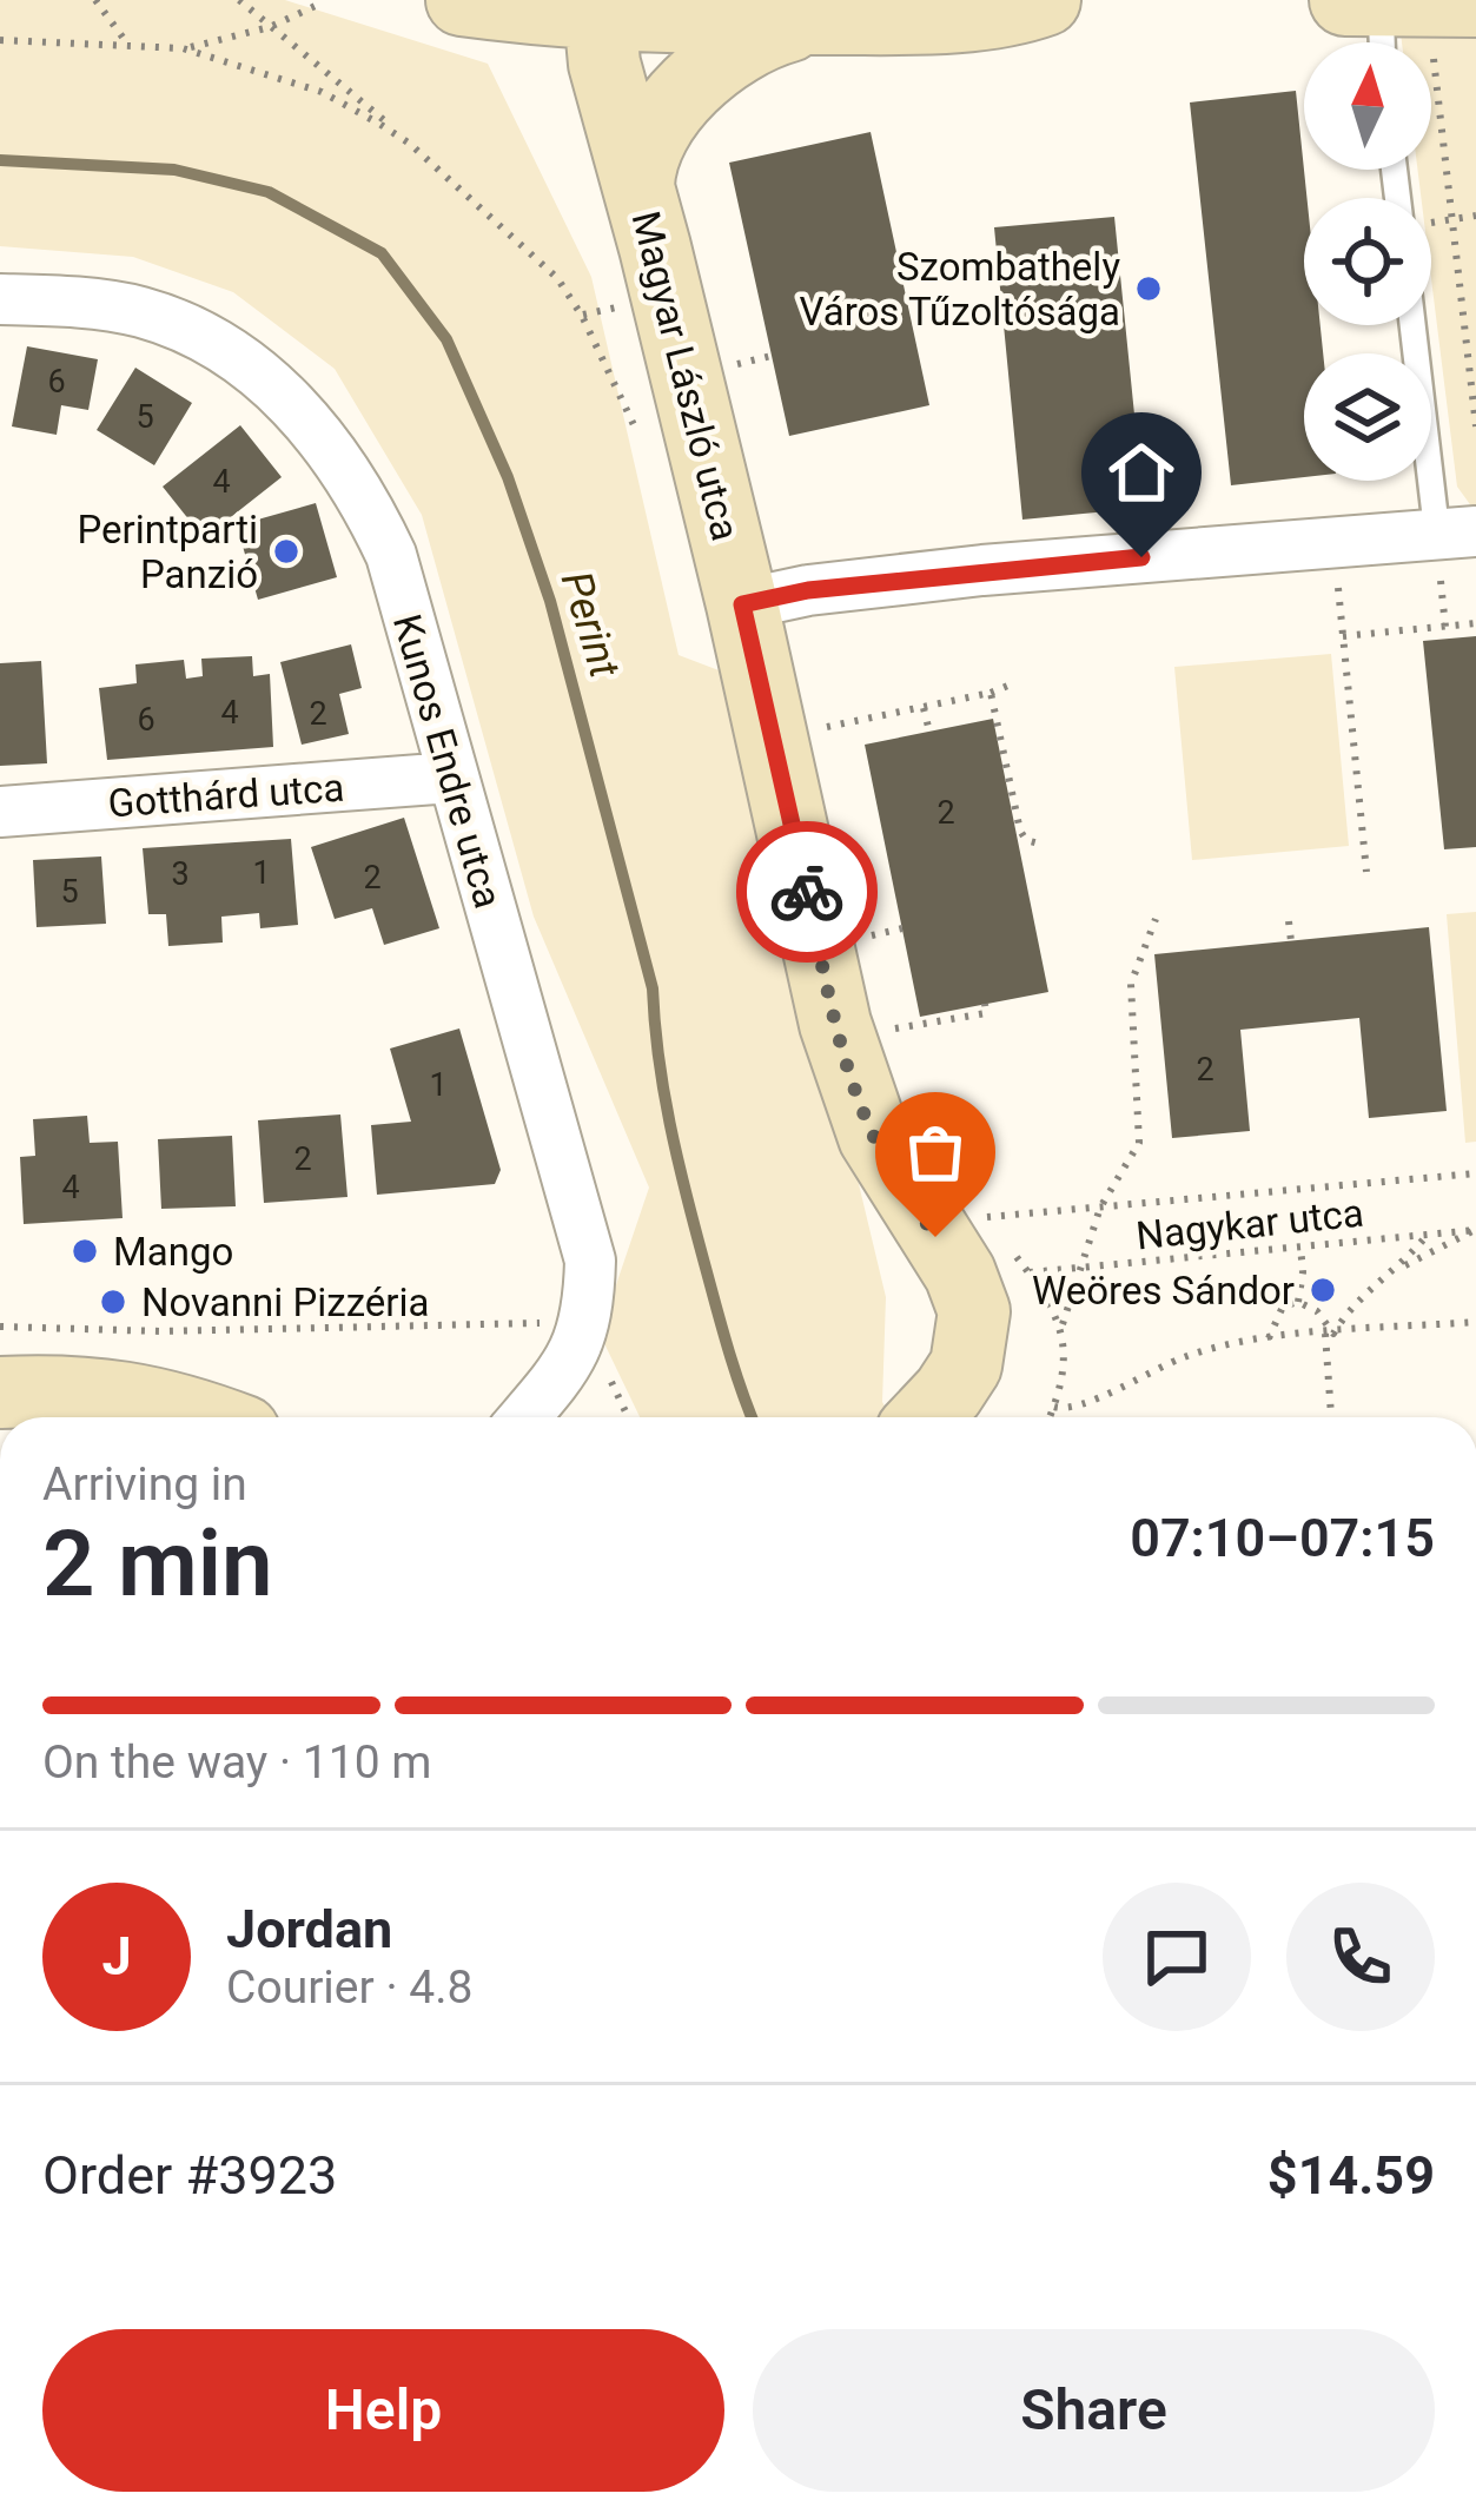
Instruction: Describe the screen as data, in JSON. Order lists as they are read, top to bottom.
{
  "streets": {
    "street": ["Magyar László utca", "Kunos Endre utca", "Gotthárd utca"],
    "path": ["Nagykar utca"]
  },
  "crossings": [
    ["Kunos Endre utca", "Gotthárd utca"]
  ],
  "water": ["Perint"],
  "places": [
    "Szombathely Város Tűzoltósága",
    "Perintparti Panzió",
    "Mango",
    "Weöres Sándor",
    "Novanni Pizzéria"
  ],
  "house_numbers": [
    "6",
    "5",
    "4",
    "4",
    "2",
    "6",
    "2",
    "1",
    "3",
    "2",
    "5",
    "2",
    "1",
    "2",
    "4"
  ],
  "north": "top",
  "page": {
    "heading": ["2 min", "Arriving in", "07:10–07:15"],
    "panel": [
      "Jordan",
      "Courier · 4.8",
      "Order #3923",
      "$14.59"
    ],
    "bar": "On the way · 110 m",
    "round": "J",
    "buttons": ["Help", "Share"]
  }
}
